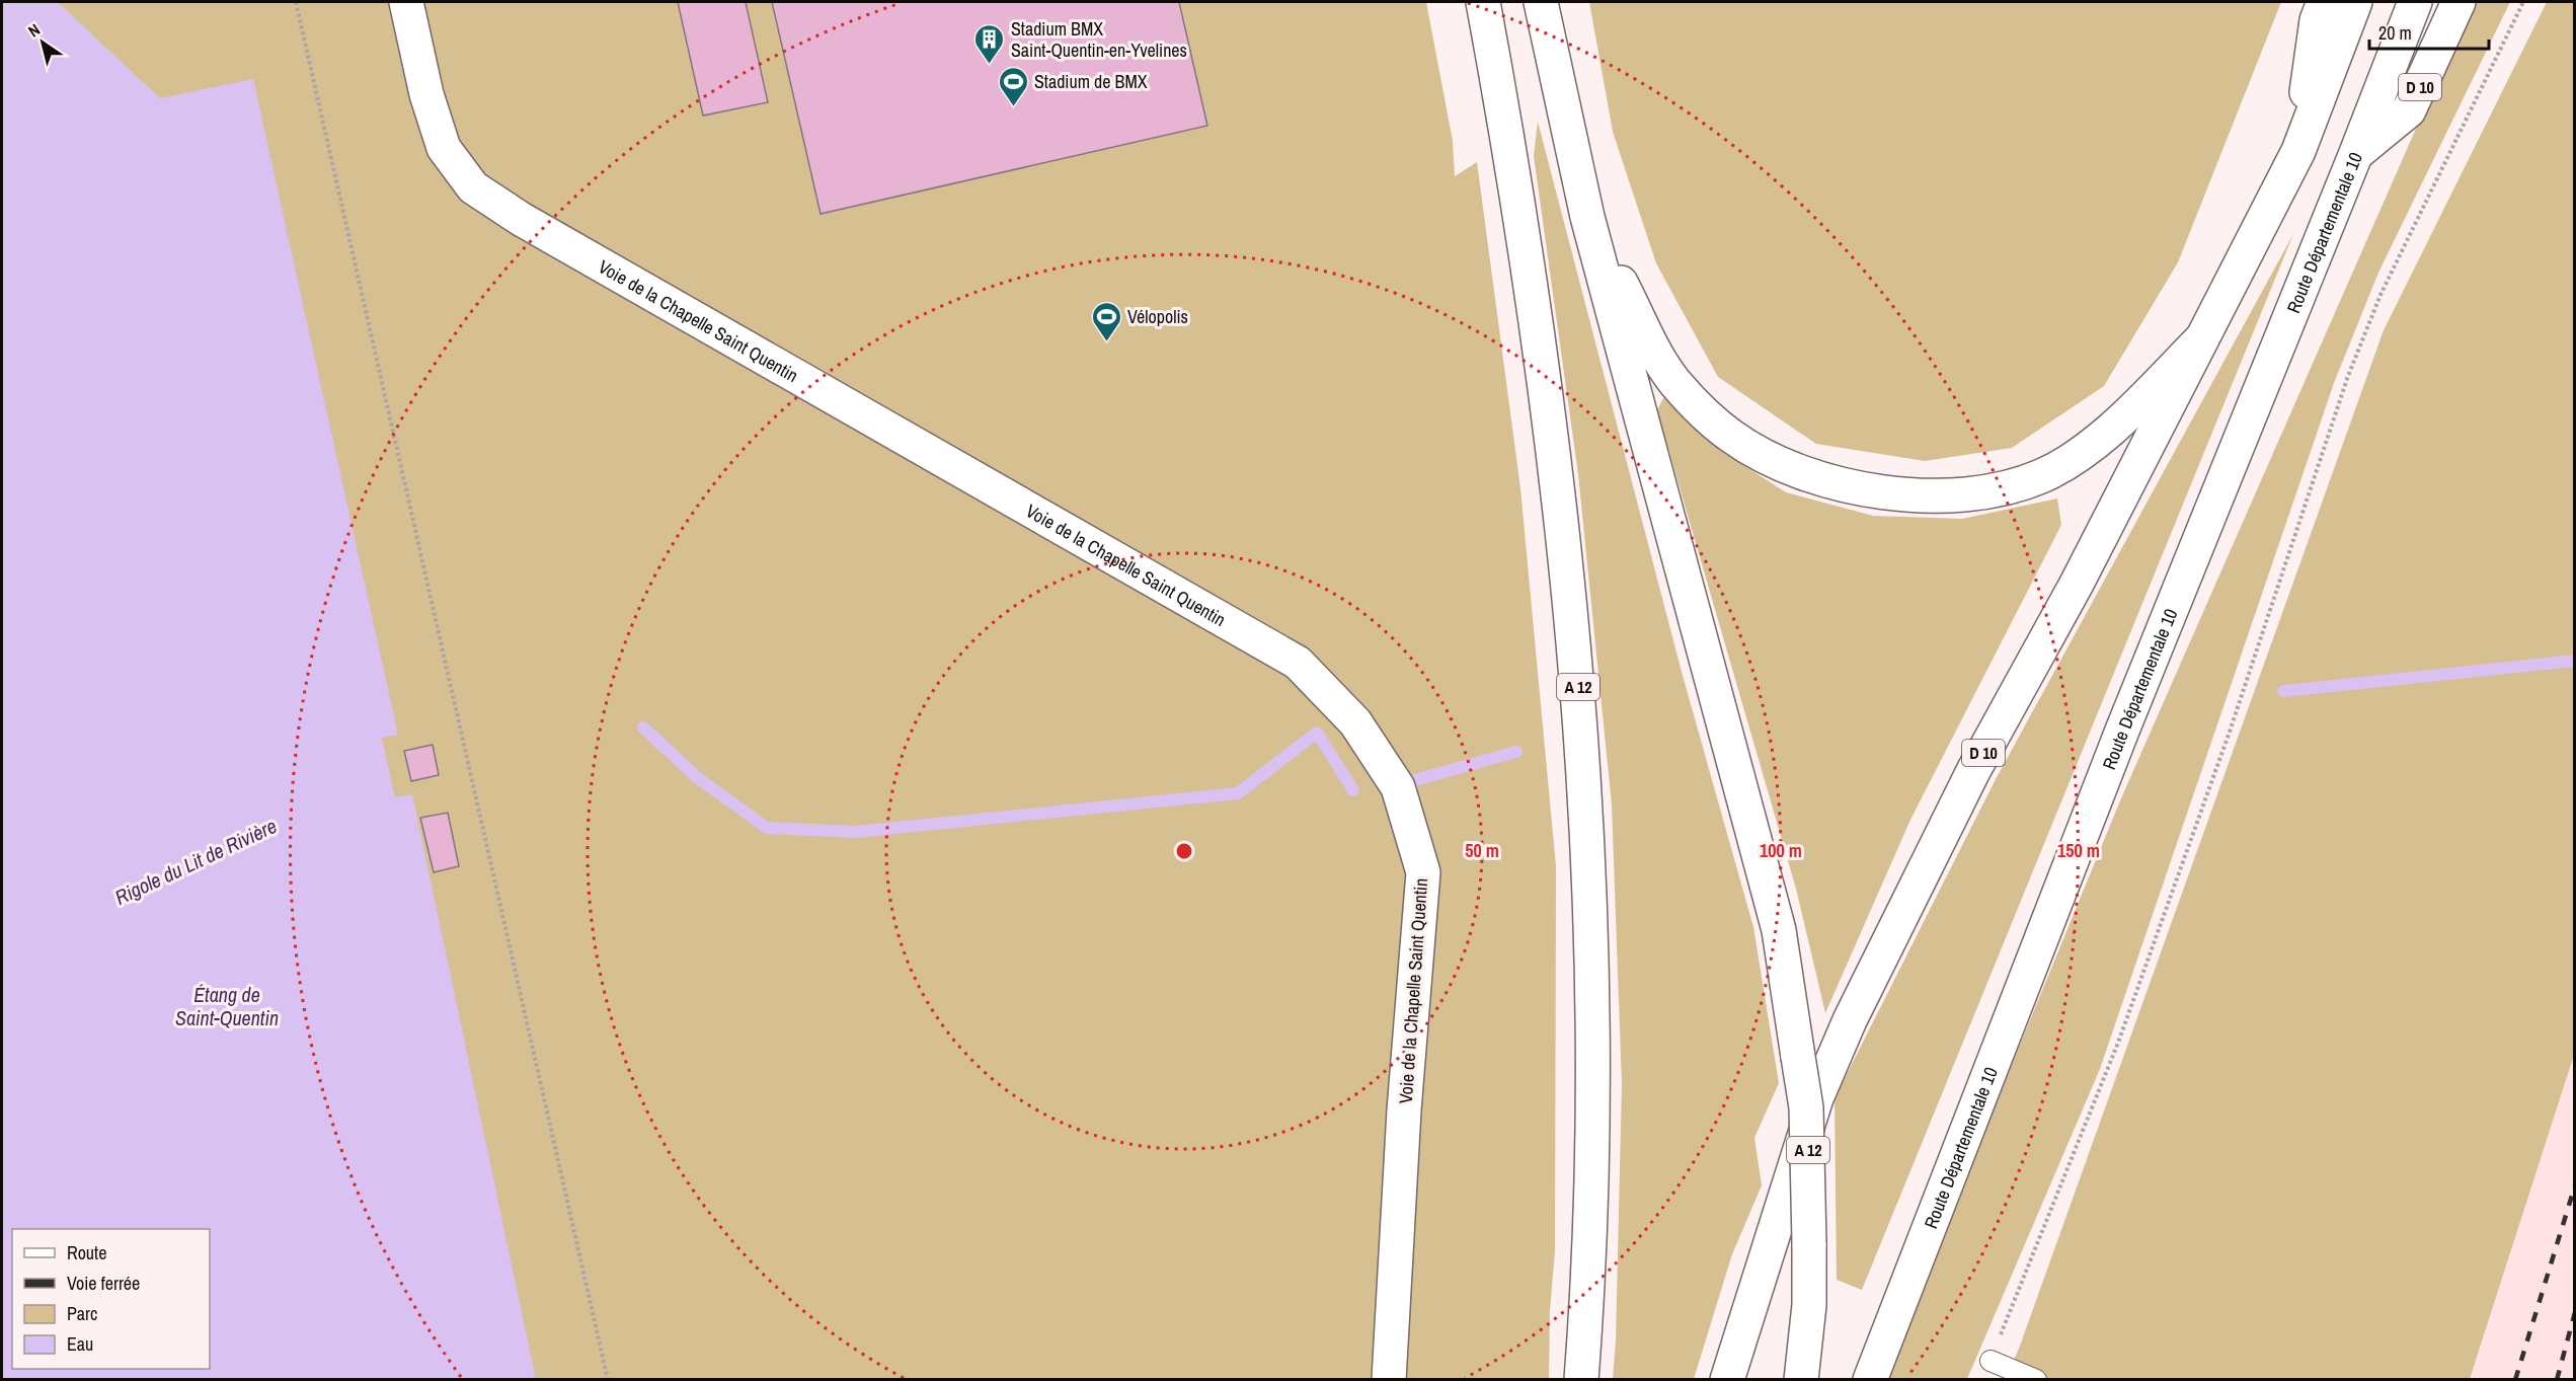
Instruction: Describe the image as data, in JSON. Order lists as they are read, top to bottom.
{
  "streets": {
    "main road": [
      "D 10",
      "Route Départementale 10",
      "Voie de la Chapelle Saint Quentin",
      "A 12"
    ]
  },
  "crossings": [
    ["D 10", "Route Départementale 10"]
  ],
  "water": ["Rigole du Lit de Rivière", "Étang de Saint-Quentin"],
  "places": {
    "building": ["Stadium BMX Saint-Quentin-en-Yvelines"],
    "sports": ["Stadium de BMX", "Vélopolis"]
  },
  "legend": [
    "Route",
    "Voie ferrée",
    "Parc",
    "Eau"
  ],
  "scale_bar": "20 m",
  "north": "top left",
  "rings": ["50 m", "100 m", "150 m"]
}
